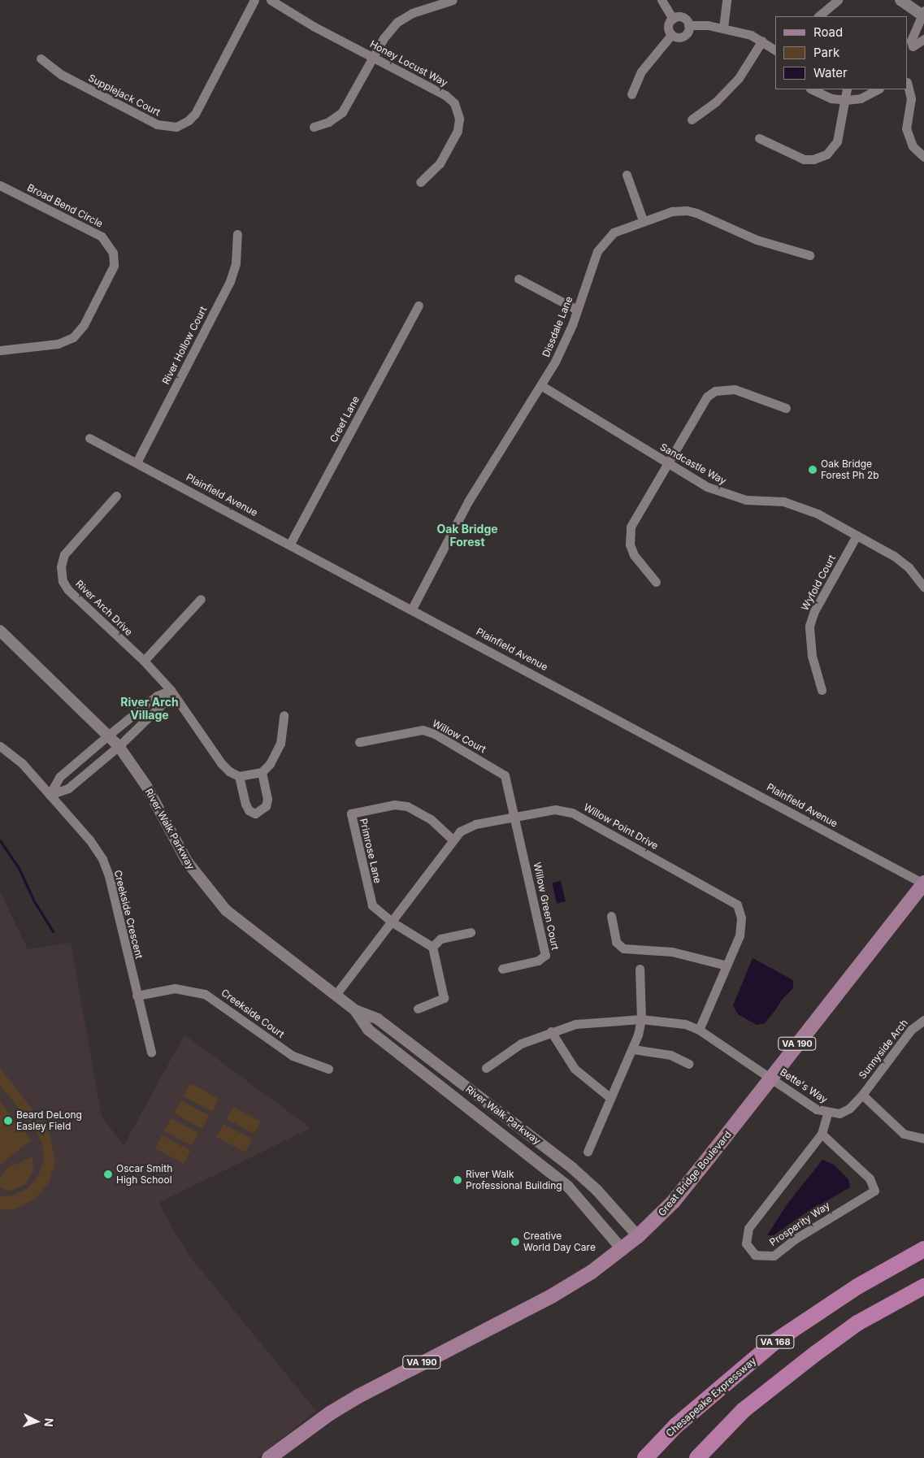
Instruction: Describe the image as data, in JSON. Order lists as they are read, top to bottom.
{
  "streets": {
    "highway": ["VA 168", "Chesapeake Expressway"],
    "main road": ["VA 190", "Great Bridge Boulevard"],
    "street": [
      "Honey Locust Way",
      "Supplejack Court",
      "Broad Bend Circle",
      "Dissdale Lane",
      "River Hollow Court",
      "Creef Lane",
      "Sandcastle Way",
      "Plainfield Avenue",
      "Wyfold Court",
      "River Arch Drive",
      "Willow Court",
      "Willow Point Drive",
      "River Walk Parkway",
      "Primrose Lane",
      "Willow Green Court",
      "Creekside Crescent",
      "Creekside Court",
      "Sunnyside Arch",
      "Bette's Way",
      "Prosperity Way"
    ]
  },
  "crossings": [
    ["Dissdale Lane", "Sandcastle Way"],
    ["Dissdale Lane", "Plainfield Avenue"],
    ["River Hollow Court", "Plainfield Avenue"],
    ["Creef Lane", "Plainfield Avenue"],
    ["Sandcastle Way", "Wyfold Court"],
    ["Plainfield Avenue", "Great Bridge Boulevard"],
    ["Willow Court", "Willow Point Drive"],
    ["Willow Court", "Willow Green Court"],
    ["Willow Point Drive", "River Walk Parkway"],
    ["Willow Point Drive", "Primrose Lane"],
    ["Willow Point Drive", "Willow Green Court"],
    ["River Walk Parkway", "Great Bridge Boulevard"],
    ["Creekside Crescent", "Creekside Court"],
    ["Sunnyside Arch", "Bette's Way"],
    ["Bette's Way", "Great Bridge Boulevard"],
    ["Bette's Way", "Prosperity Way"]
  ],
  "districts": ["Oak Bridge Forest", "River Arch Village"],
  "places": [
    "Oak Bridge Forest Ph 2b",
    "Beard DeLong Easley Field",
    "Oscar Smith High School",
    "River Walk Professional Building",
    "Creative World Day Care"
  ],
  "legend": ["Road", "Park", "Water"],
  "north": "right"
}
